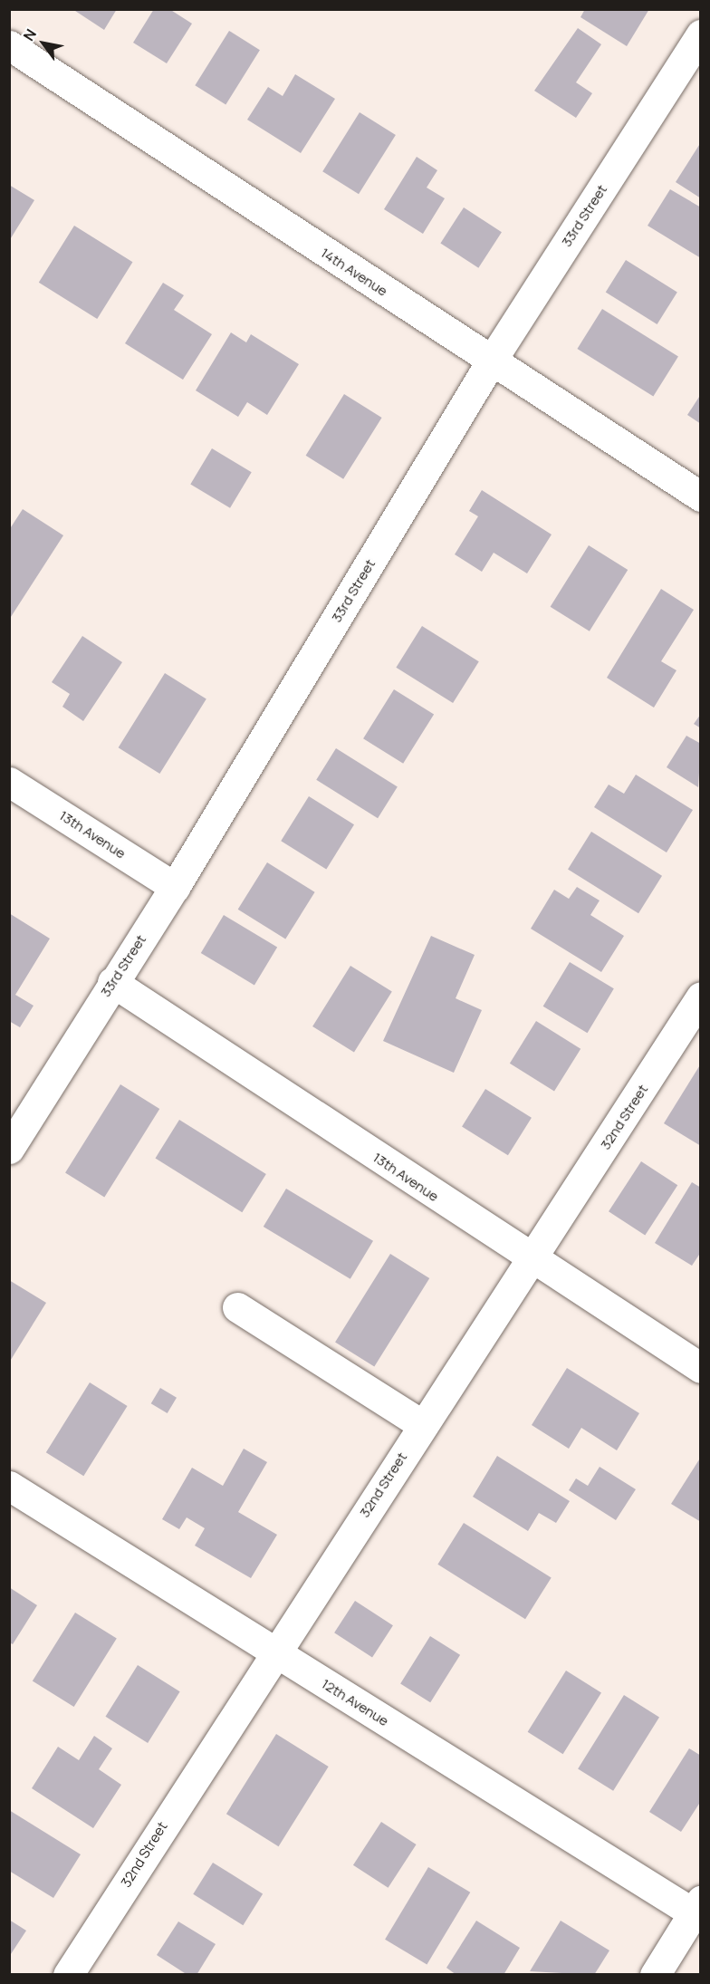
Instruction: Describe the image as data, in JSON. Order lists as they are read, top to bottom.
{
  "streets": {
    "street": [
      "33rd Street",
      "14th Avenue",
      "13th Avenue",
      "32nd Street",
      "12th Avenue"
    ]
  },
  "crossings": [
    ["33rd Street", "14th Avenue"],
    ["33rd Street", "13th Avenue"],
    ["13th Avenue", "32nd Street"],
    ["32nd Street", "12th Avenue"]
  ],
  "north": "top left"
}
